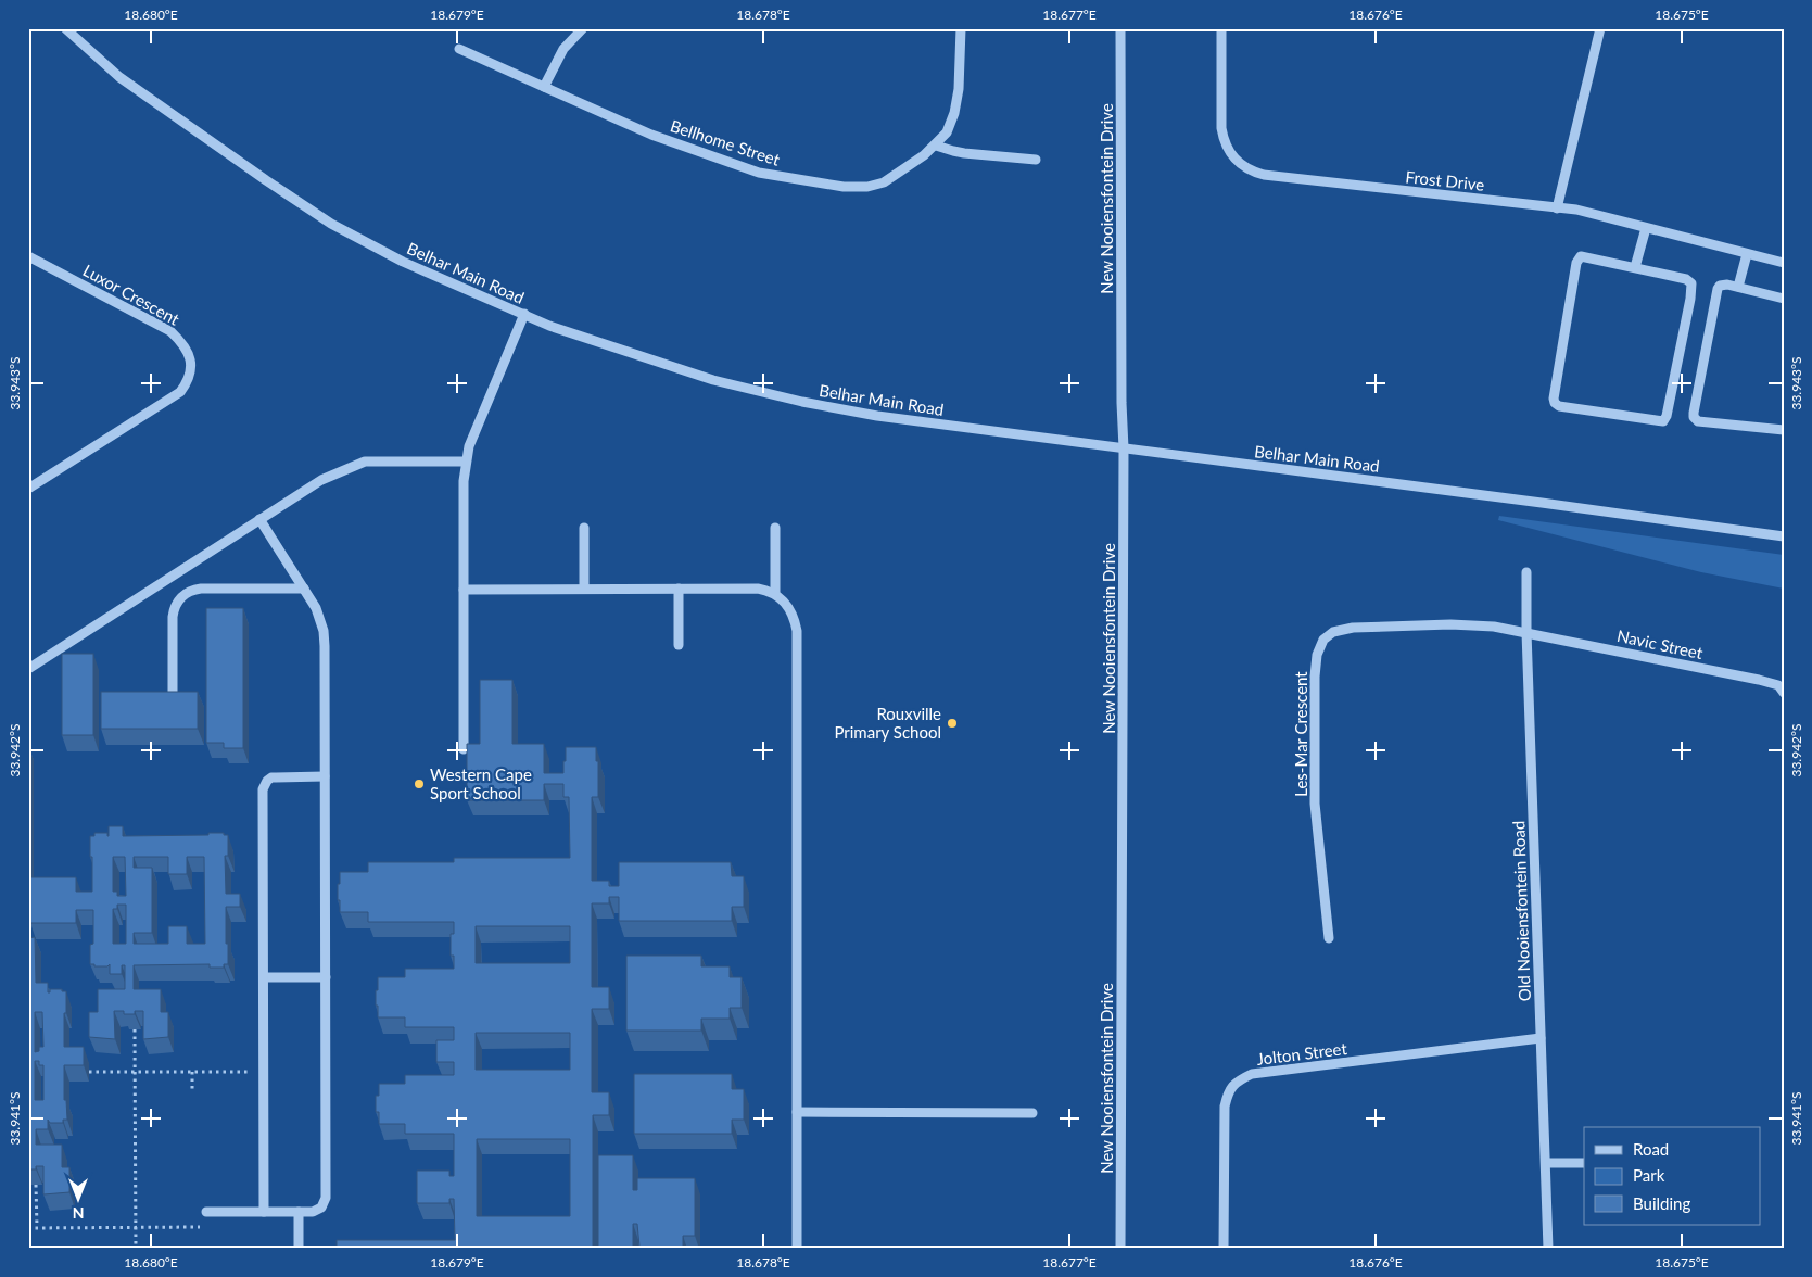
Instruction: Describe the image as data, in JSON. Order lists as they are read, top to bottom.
{
  "streets": {
    "street": [
      "Bellhome Street",
      "Frost Drive",
      "New Nooiensfontein Drive",
      "Belhar Main Road",
      "Luxor Crescent",
      "Navic Street",
      "Les-Mar Crescent",
      "Old Nooiensfontein Road",
      "Jolton Street"
    ]
  },
  "crossings": [
    ["New Nooiensfontein Drive", "Belhar Main Road"],
    ["Navic Street", "Les-Mar Crescent"],
    ["Navic Street", "Old Nooiensfontein Road"],
    ["Les-Mar Crescent", "Old Nooiensfontein Road"],
    ["Old Nooiensfontein Road", "Jolton Street"]
  ],
  "places": ["Rouxville Primary School", "Western Cape Sport School"],
  "legend": ["Road", "Park", "Building"],
  "north": "bottom",
  "coordinates": [
    "18.680°E",
    "18.679°E",
    "18.678°E",
    "18.677°E",
    "18.676°E",
    "18.675°E",
    "33.943°S",
    "33.942°S",
    "33.941°S"
  ]
}
